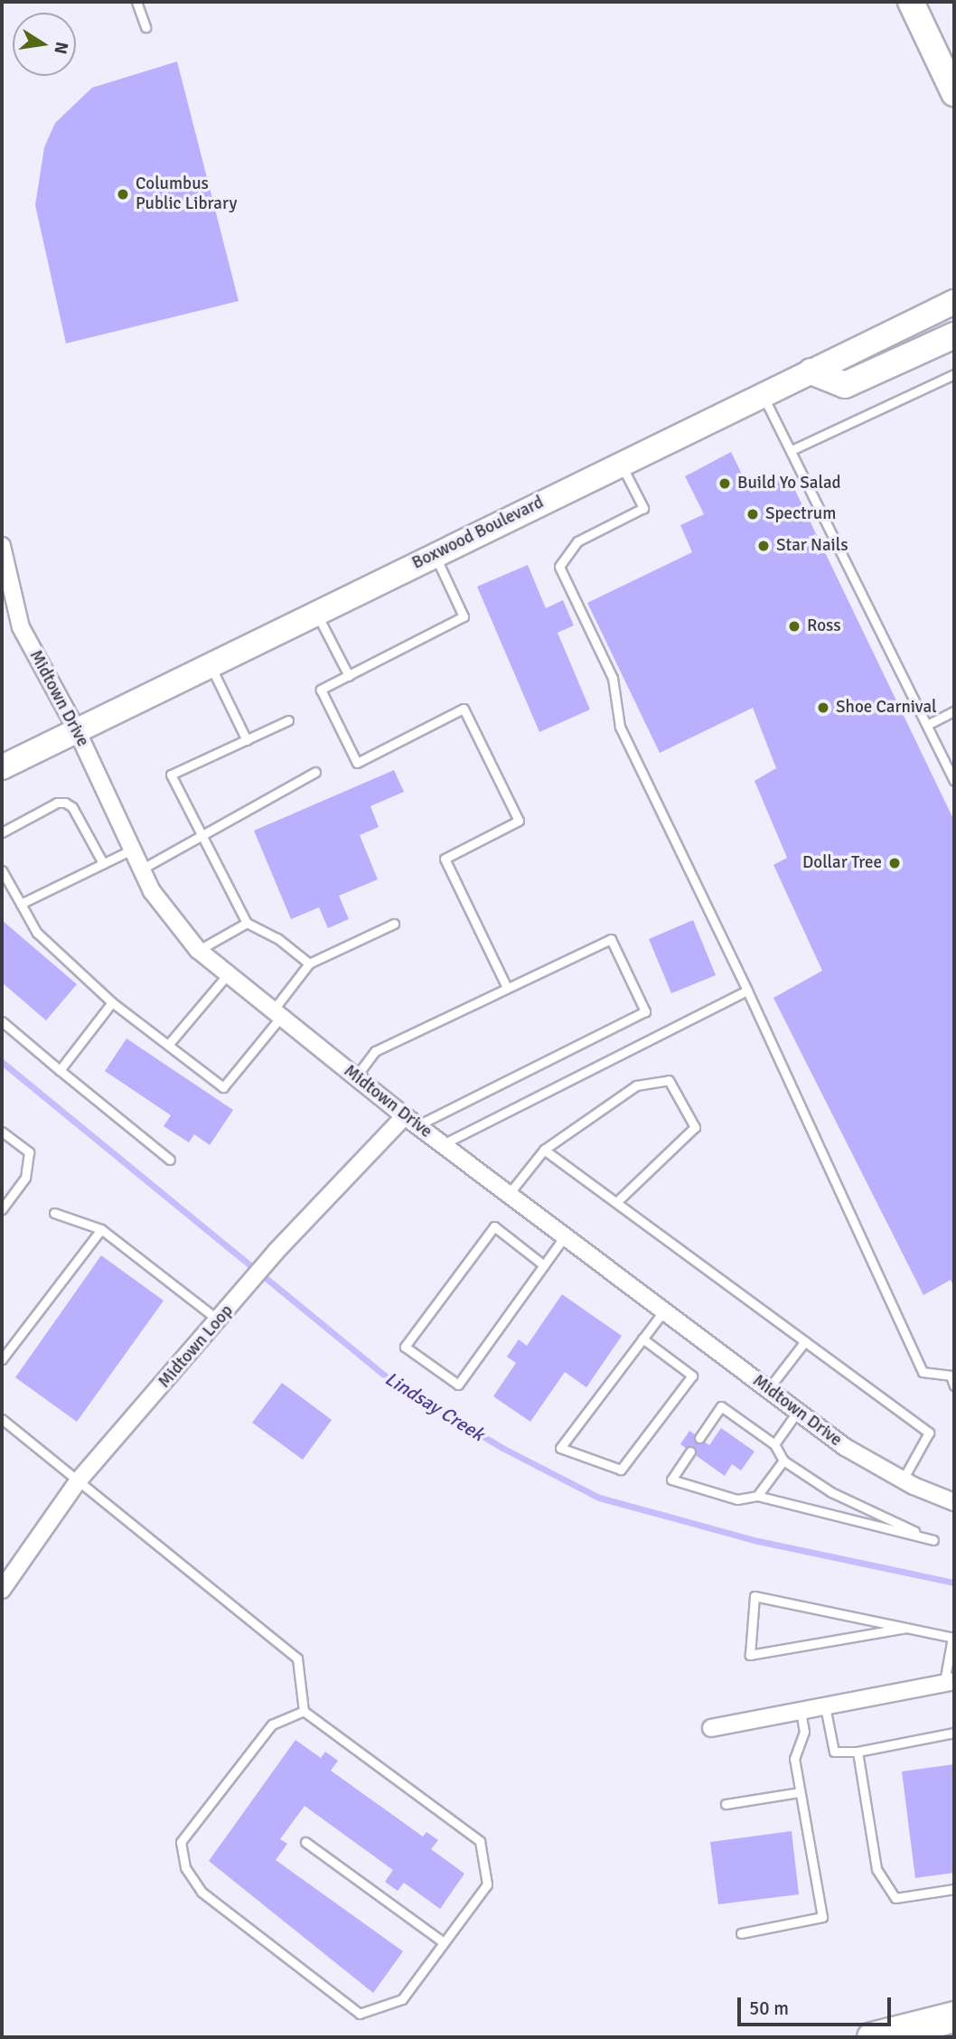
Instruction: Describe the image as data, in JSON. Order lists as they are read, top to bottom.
{
  "streets": {
    "street": ["Boxwood Boulevard", "Midtown Drive", "Midtown Loop"]
  },
  "crossings": [
    ["Boxwood Boulevard", "Midtown Drive"],
    ["Midtown Drive", "Midtown Loop"]
  ],
  "water": ["Lindsay Creek"],
  "places": [
    "Columbus Public Library",
    "Build Yo Salad",
    "Spectrum",
    "Star Nails",
    "Ross",
    "Shoe Carnival",
    "Dollar Tree"
  ],
  "scale_bar": "50 m",
  "north": "right"
}
